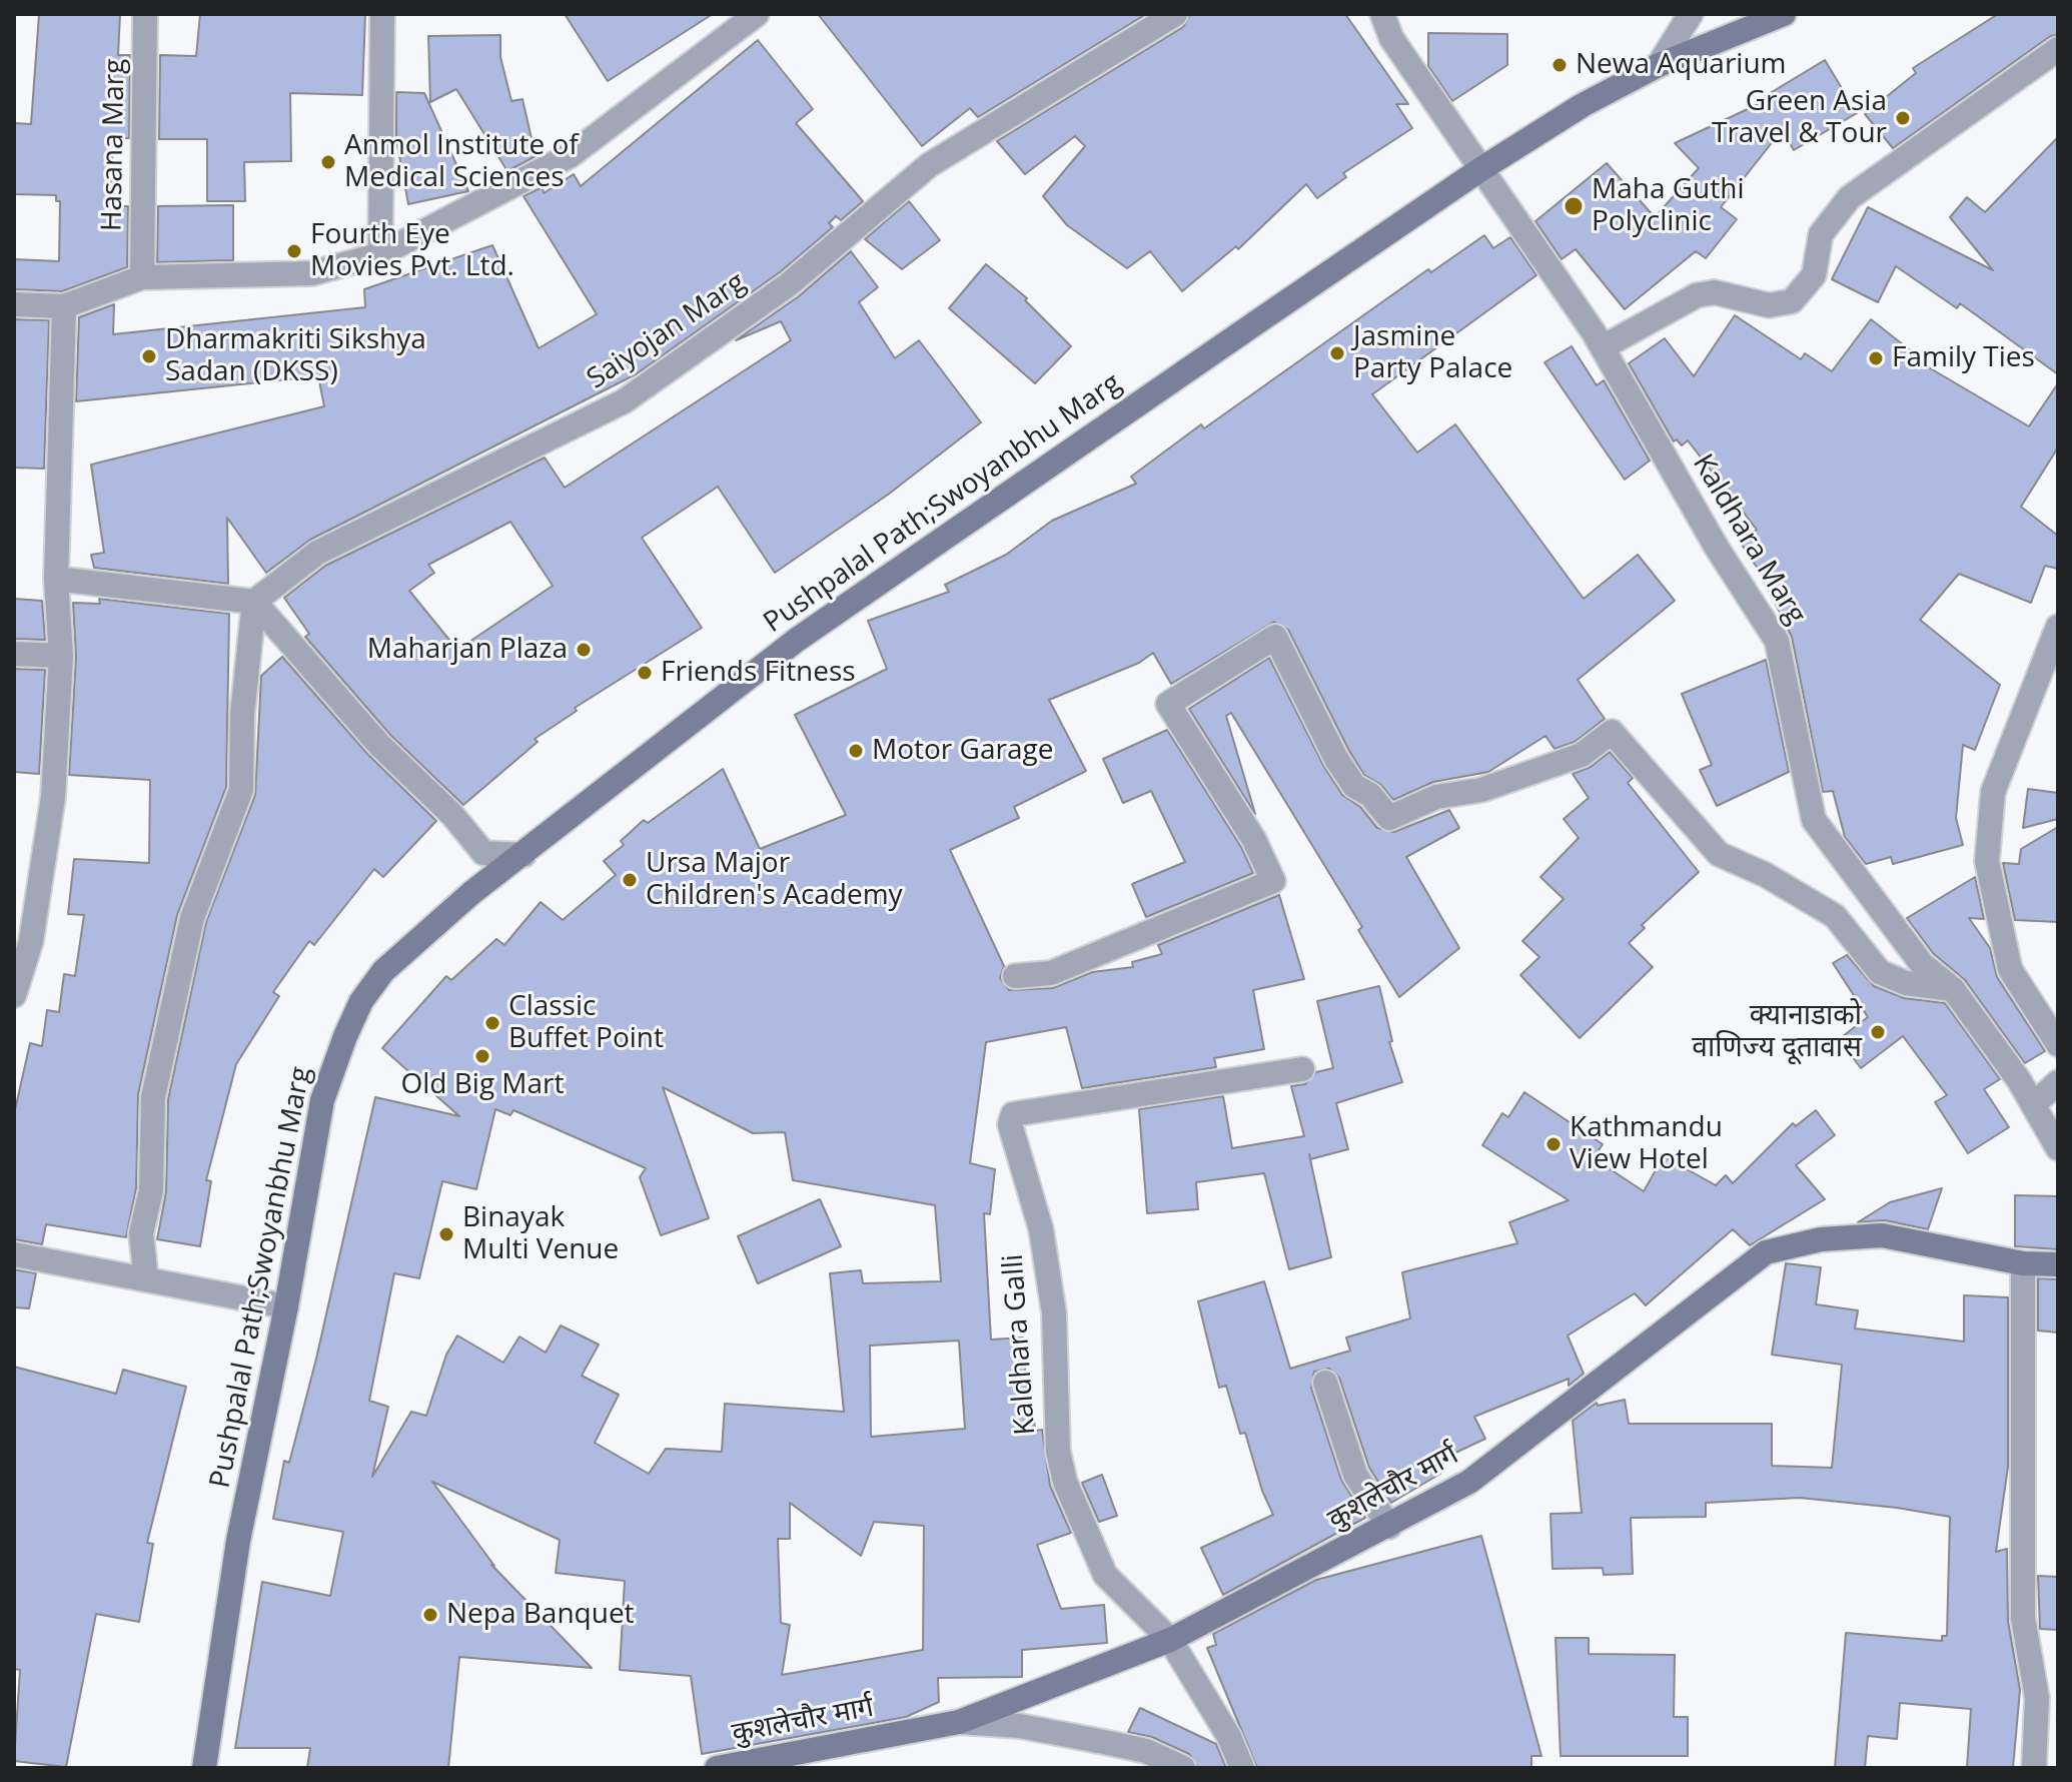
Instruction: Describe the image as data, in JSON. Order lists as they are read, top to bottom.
{
  "streets": {
    "main road": ["Pushpalal Path;Swoyanbhu Marg", "कुशलेचौर मार्ग"],
    "street": [
      "Hasana Marg",
      "Saiyojan Marg",
      "Kaldhara Marg",
      "Kaldhara Galli"
    ]
  },
  "crossings": [
    ["Pushpalal Path;Swoyanbhu Marg", "Kaldhara Marg"],
    ["Kaldhara Galli", "कुशलेचौर मार्ग"]
  ],
  "places": [
    "Newa Aquarium",
    "Green Asia Travel & Tour",
    "Anmol Institute of Medical Sciences",
    "Maha Guthi Polyclinic",
    "Fourth Eye Movies Pvt. Ltd.",
    "Jasmine Party Palace",
    "Dharmakriti Sikshya Sadan (DKSS)",
    "Family Ties",
    "Maharjan Plaza",
    "Friends Fitness",
    "Motor Garage",
    "Ursa Major Children's Academy",
    "Classic Buffet Point",
    "क्यानाडाको वाणिज्य दूतावास",
    "Old Big Mart",
    "Kathmandu View Hotel",
    "Binayak Multi Venue",
    "Nepa Banquet"
  ]
}
